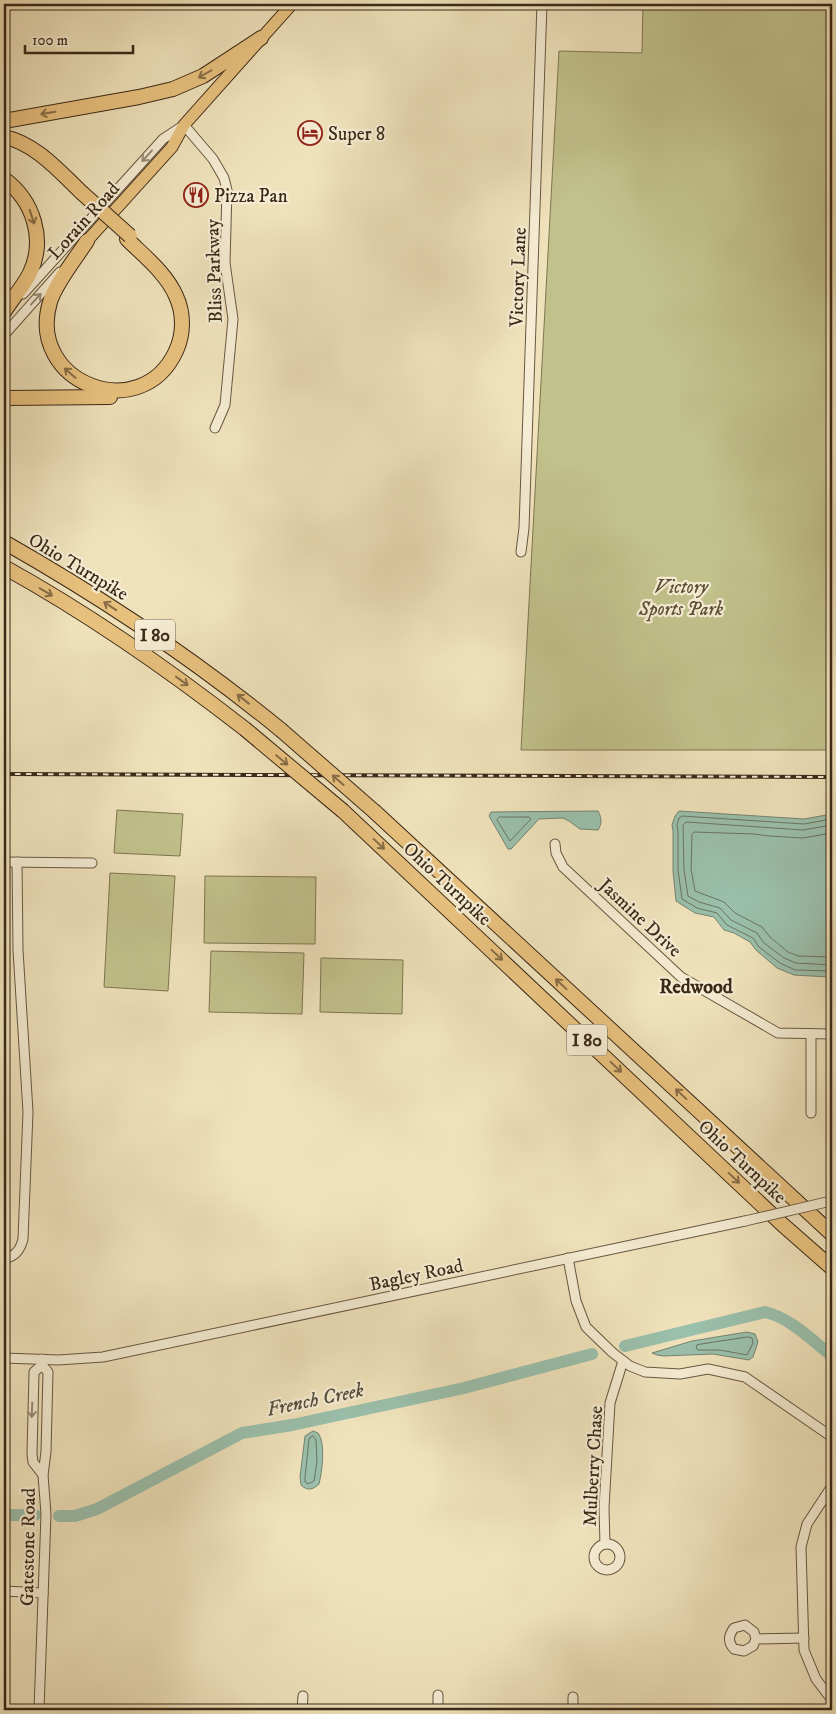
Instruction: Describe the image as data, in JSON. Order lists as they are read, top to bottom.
{
  "streets": {
    "highway": ["Ohio Turnpike", "I 80"],
    "main road": ["Lorain Road"],
    "street": [
      "Bliss Parkway",
      "Victory Lane",
      "Jasmine Drive",
      "Bagley Road",
      "Mulberry Chase",
      "Gatestone Road"
    ]
  },
  "crossings": [
    ["Lorain Road", "Bliss Parkway"],
    ["Bagley Road", "Gatestone Road"]
  ],
  "districts": ["Redwood"],
  "water": ["French Creek"],
  "parks": ["Victory Sports Park"],
  "places": {
    "hotel": ["Super 8"],
    "restaurant": ["Pizza Pan"]
  },
  "scale_bar": "100 m"
}
